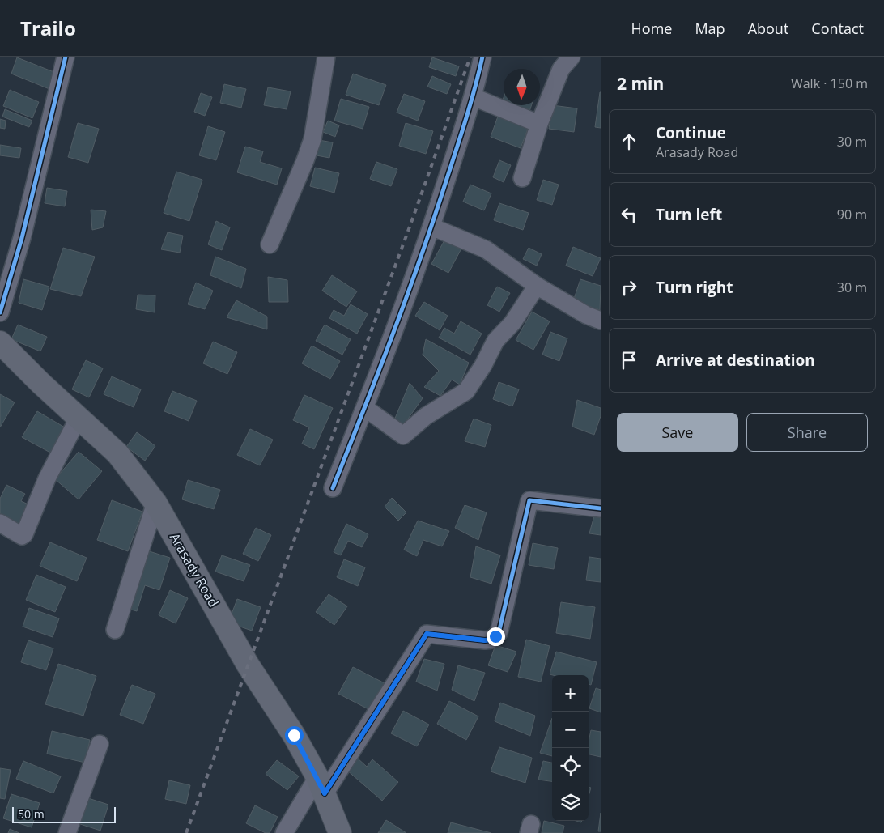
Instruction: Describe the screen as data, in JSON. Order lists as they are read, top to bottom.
{
  "streets": {
    "main road": ["Arasady Road"]
  },
  "scale_bar": "50 m",
  "north": "bottom",
  "page": {
    "header": "Trailo",
    "nav": [
      "Home",
      "Map",
      "About",
      "Contact"
    ],
    "heading": ["2 min", "Walk · 150 m"],
    "list": [
      ["Continue", "Arasady Road", "30 m"],
      ["Turn left", "90 m"],
      ["Turn right", "30 m"],
      "Arrive at destination"
    ],
    "buttons": ["Save", "Share"],
    "map_buttons": ["+", "−"],
    "scale": "50 m"
  }
}
